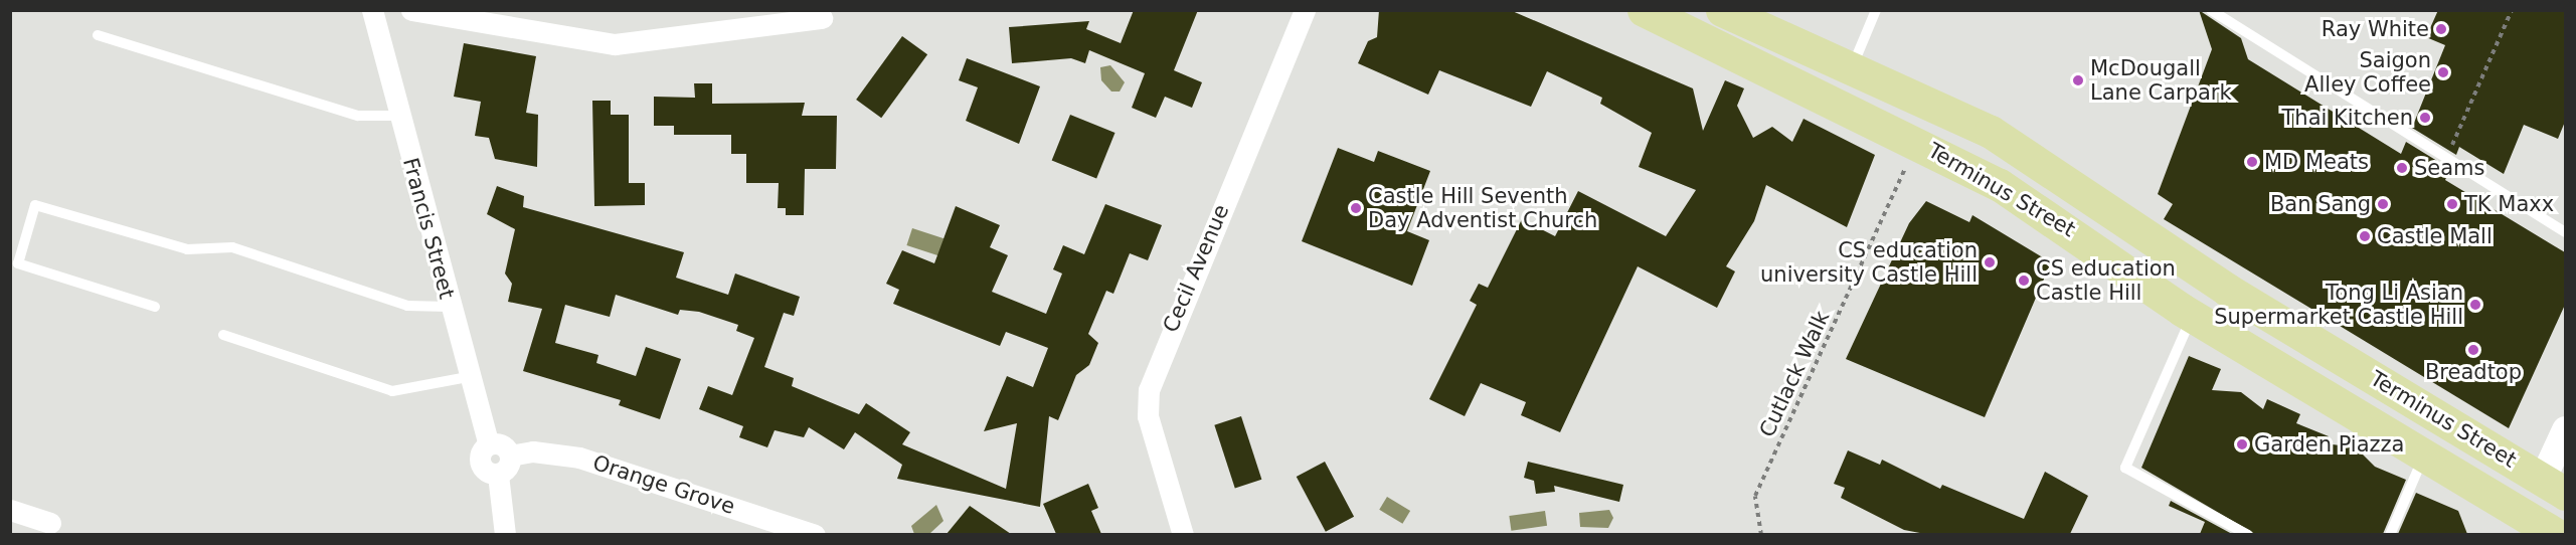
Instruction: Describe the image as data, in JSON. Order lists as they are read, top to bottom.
{
  "streets": {
    "main road": ["Terminus Street"],
    "street": ["Francis Street", "Cecil Avenue", "Orange Grove"],
    "path": ["Cutlack Walk"]
  },
  "crossings": [
    ["Francis Street", "Orange Grove"]
  ],
  "places": [
    "Ray White",
    "Saigon Alley Coffee",
    "McDougall Lane Carpark",
    "Thai Kitchen",
    "MD Meats",
    "Seams",
    "Ban Sang",
    "TK Maxx",
    "Castle Hill Seventh Day Adventist Church",
    "Castle Mall",
    "CS education university Castle Hill",
    "CS education Castle Hill",
    "Tong Li Asian Supermarket Castle Hill",
    "Breadtop",
    "Garden Piazza"
  ]
}
